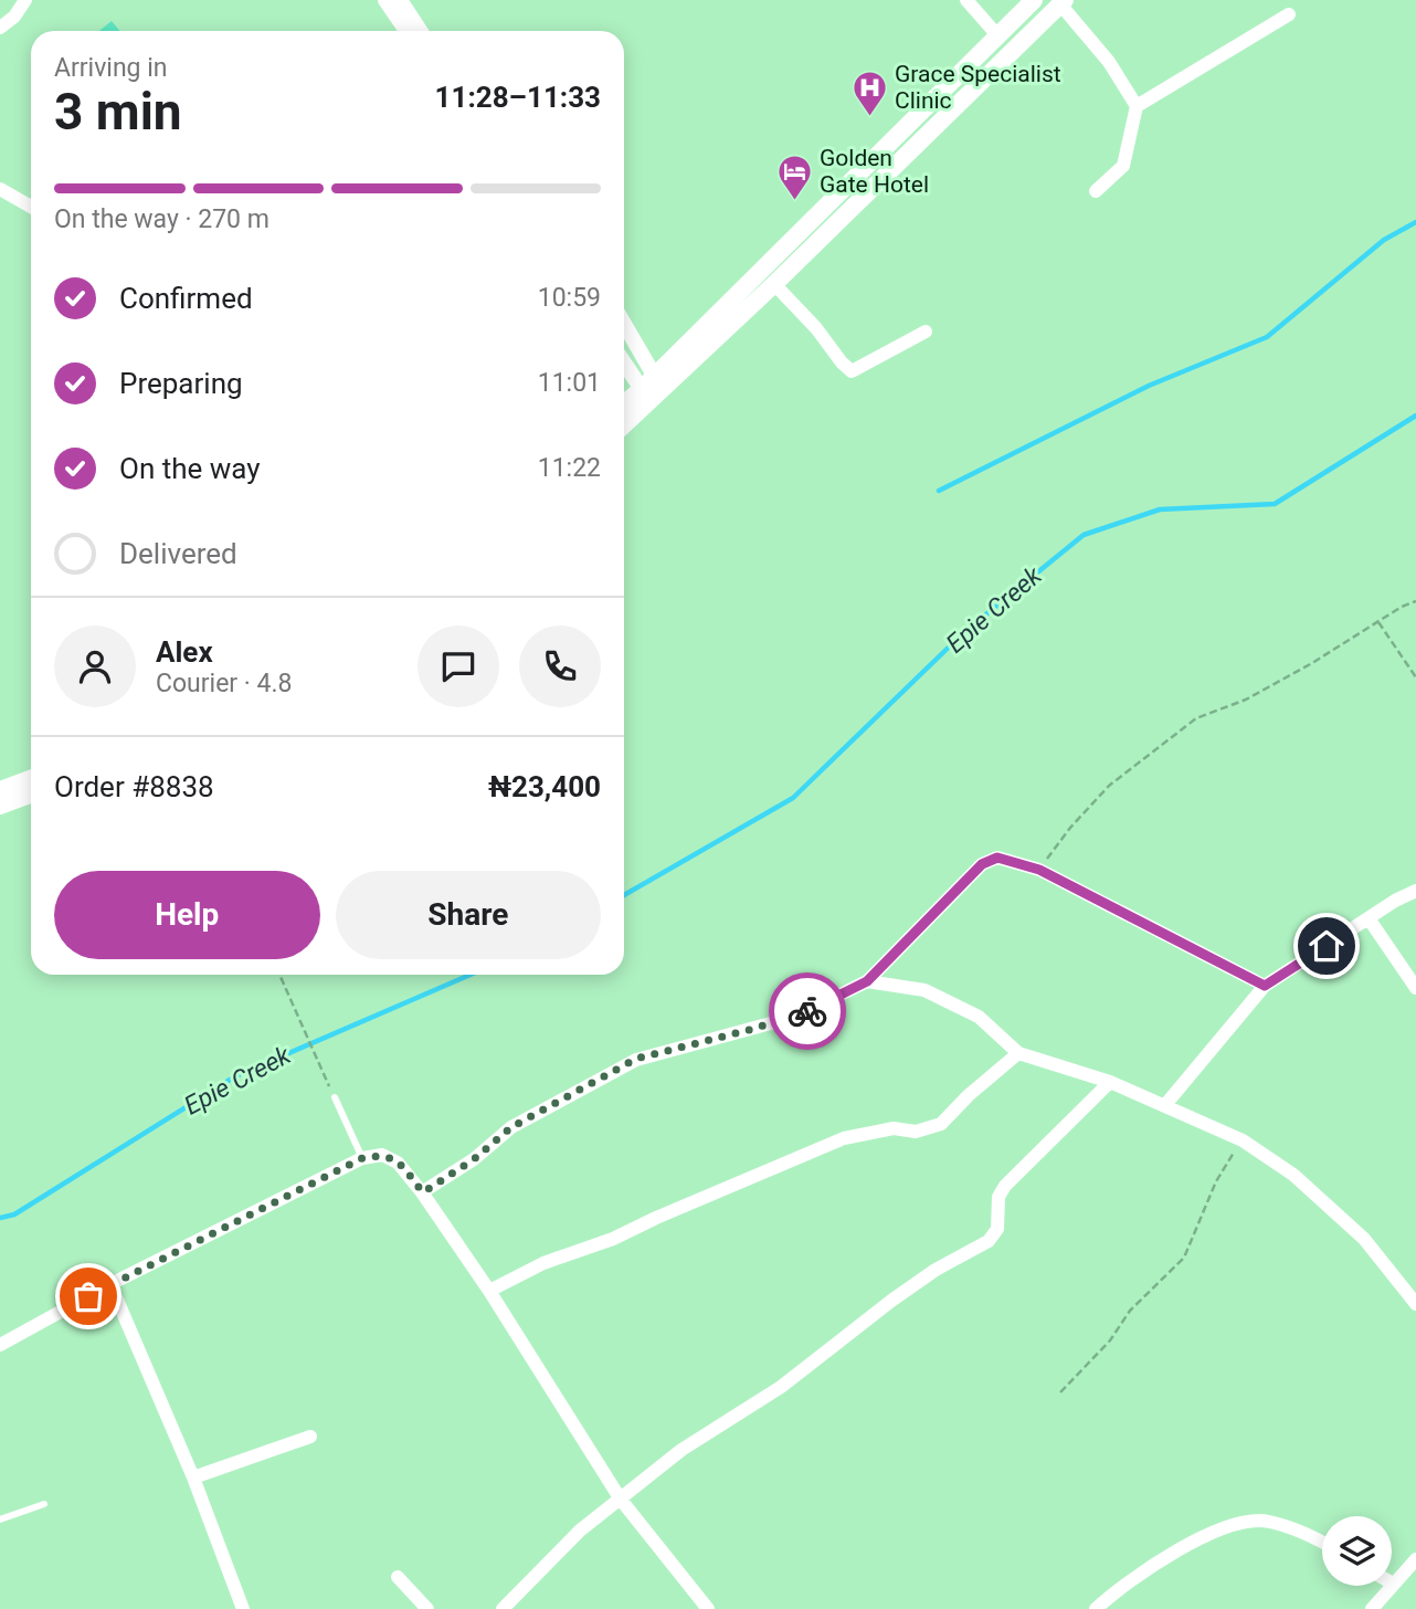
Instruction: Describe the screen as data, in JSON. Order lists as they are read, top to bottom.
{
  "water": ["Epie Creek"],
  "places": {
    "hospital": ["Grace Specialist Clinic"],
    "hotel": ["Golden Gate Hotel"]
  },
  "page": {
    "heading": ["3 min", "Arriving in", "11:28–11:33"],
    "panel": [
      "Alex",
      "Courier · 4.8",
      "Order #8838",
      "₦23,400"
    ],
    "bar": "On the way · 270 m",
    "list": [
      ["Confirmed", "10:59"],
      ["Preparing", "11:01"],
      ["On the way", "11:22"],
      "Delivered"
    ],
    "buttons": ["Help", "Share"]
  }
}
